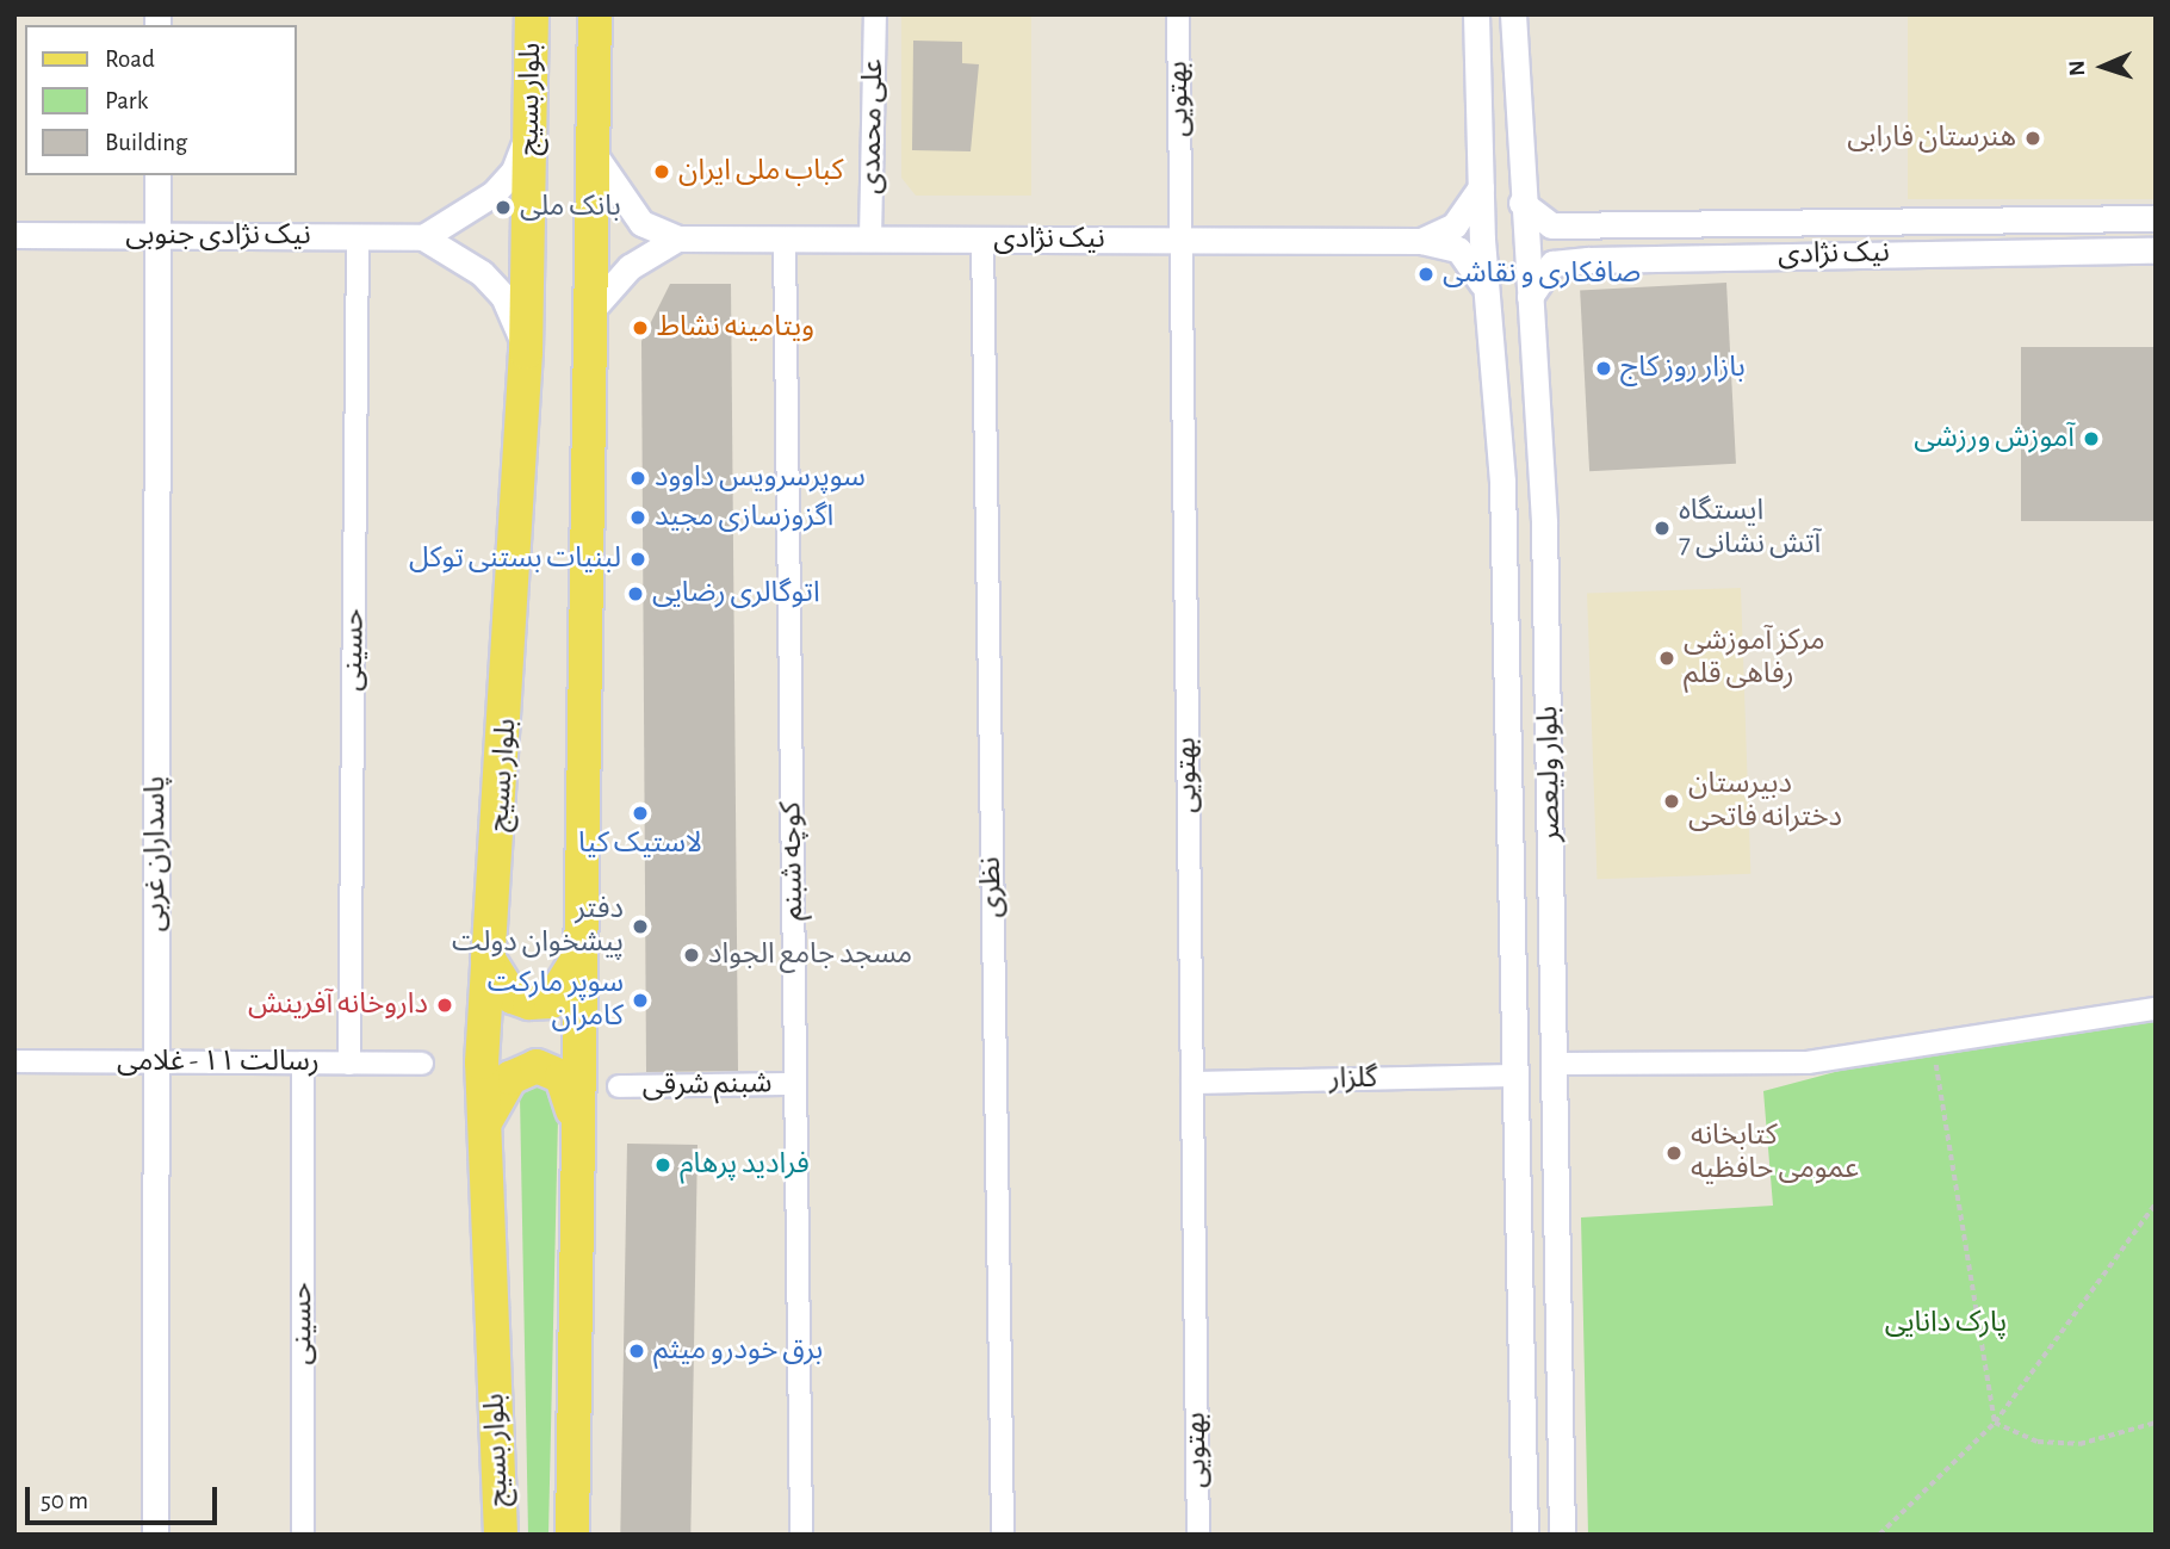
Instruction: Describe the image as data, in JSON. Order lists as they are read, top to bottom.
{
  "streets": {
    "main road": ["بلوار بسیج"],
    "street": [
      "بهتویی",
      "علی محمدی",
      "نیک نژادی جنوبی",
      "نیک نژادی",
      "حسینی",
      "بلوار ولیعصر",
      "پاسداران غربی",
      "کوچه شبنم",
      "نظری",
      "رسالت ۱۱ - غلامی",
      "گلزار",
      "شبنم شرقی"
    ]
  },
  "crossings": [
    ["بهتویی", "نیک نژادی"],
    ["بهتویی", "گلزار"],
    ["علی محمدی", "نیک نژادی"],
    ["نیک نژادی جنوبی", "حسینی"],
    ["نیک نژادی جنوبی", "پاسداران غربی"],
    ["نیک نژادی", "کوچه شبنم"],
    ["نیک نژادی", "نظری"],
    ["حسینی", "رسالت ۱۱ - غلامی"],
    ["بلوار ولیعصر", "گلزار"],
    ["پاسداران غربی", "رسالت ۱۱ - غلامی"],
    ["کوچه شبنم", "شبنم شرقی"]
  ],
  "parks": ["پارک دانایی"],
  "places": [
    "هنرستان فارابی",
    "کباب ملی ایران",
    "بانک ملی",
    "صافکاری و نقاشی",
    "ویتامینه نشاط",
    "بازار روز کاج",
    "آموزش ورزشی",
    "سوپرسرویس داوود",
    "اگزوزسازی مجید",
    "ایستگاه آتش نشانی 7",
    "لبنیات بستنی توکل",
    "اتوگالری رضایی",
    "مرکز آموزشی رفاهی قلم",
    "دبیرستان دخترانه فاتحی",
    "لاستیک کیا",
    "دفتر پیشخوان دولت",
    "مسجد جامع الجواد",
    "سوپر مارکت کامران",
    "داروخانه آفرینش",
    "کتابخانه عمومی حافظیه",
    "فرادید پرهام",
    "برق خودرو میثم"
  ],
  "legend": ["Road", "Park", "Building"],
  "scale_bar": "50 m",
  "north": "left"
}
